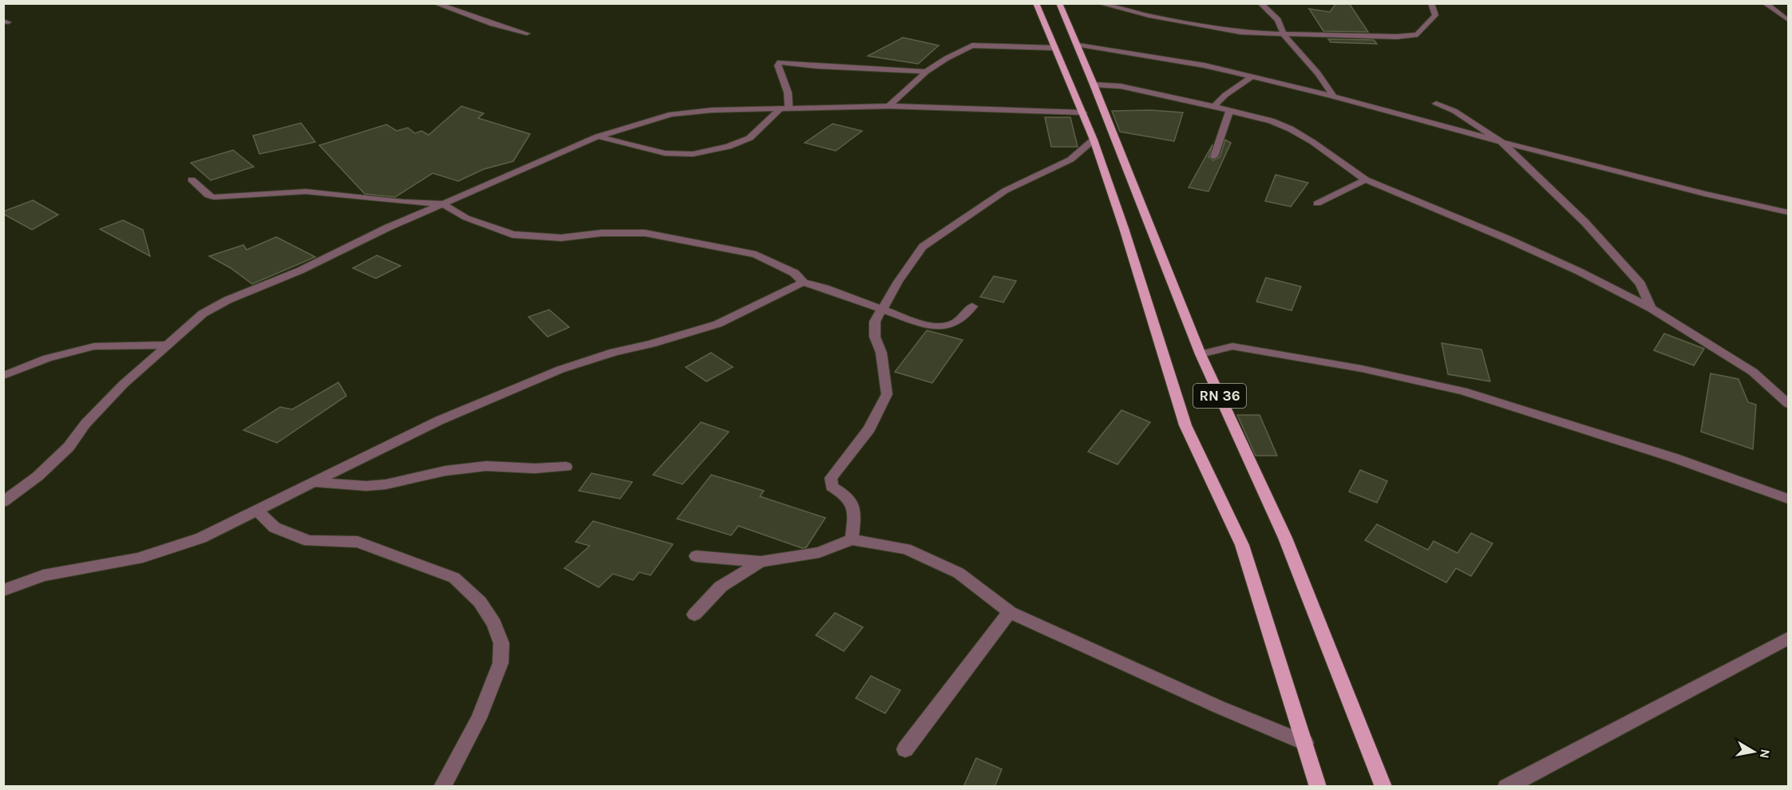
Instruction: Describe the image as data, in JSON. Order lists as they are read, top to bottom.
{
  "streets": {
    "main road": ["RN 36"]
  },
  "north": "right"
}
